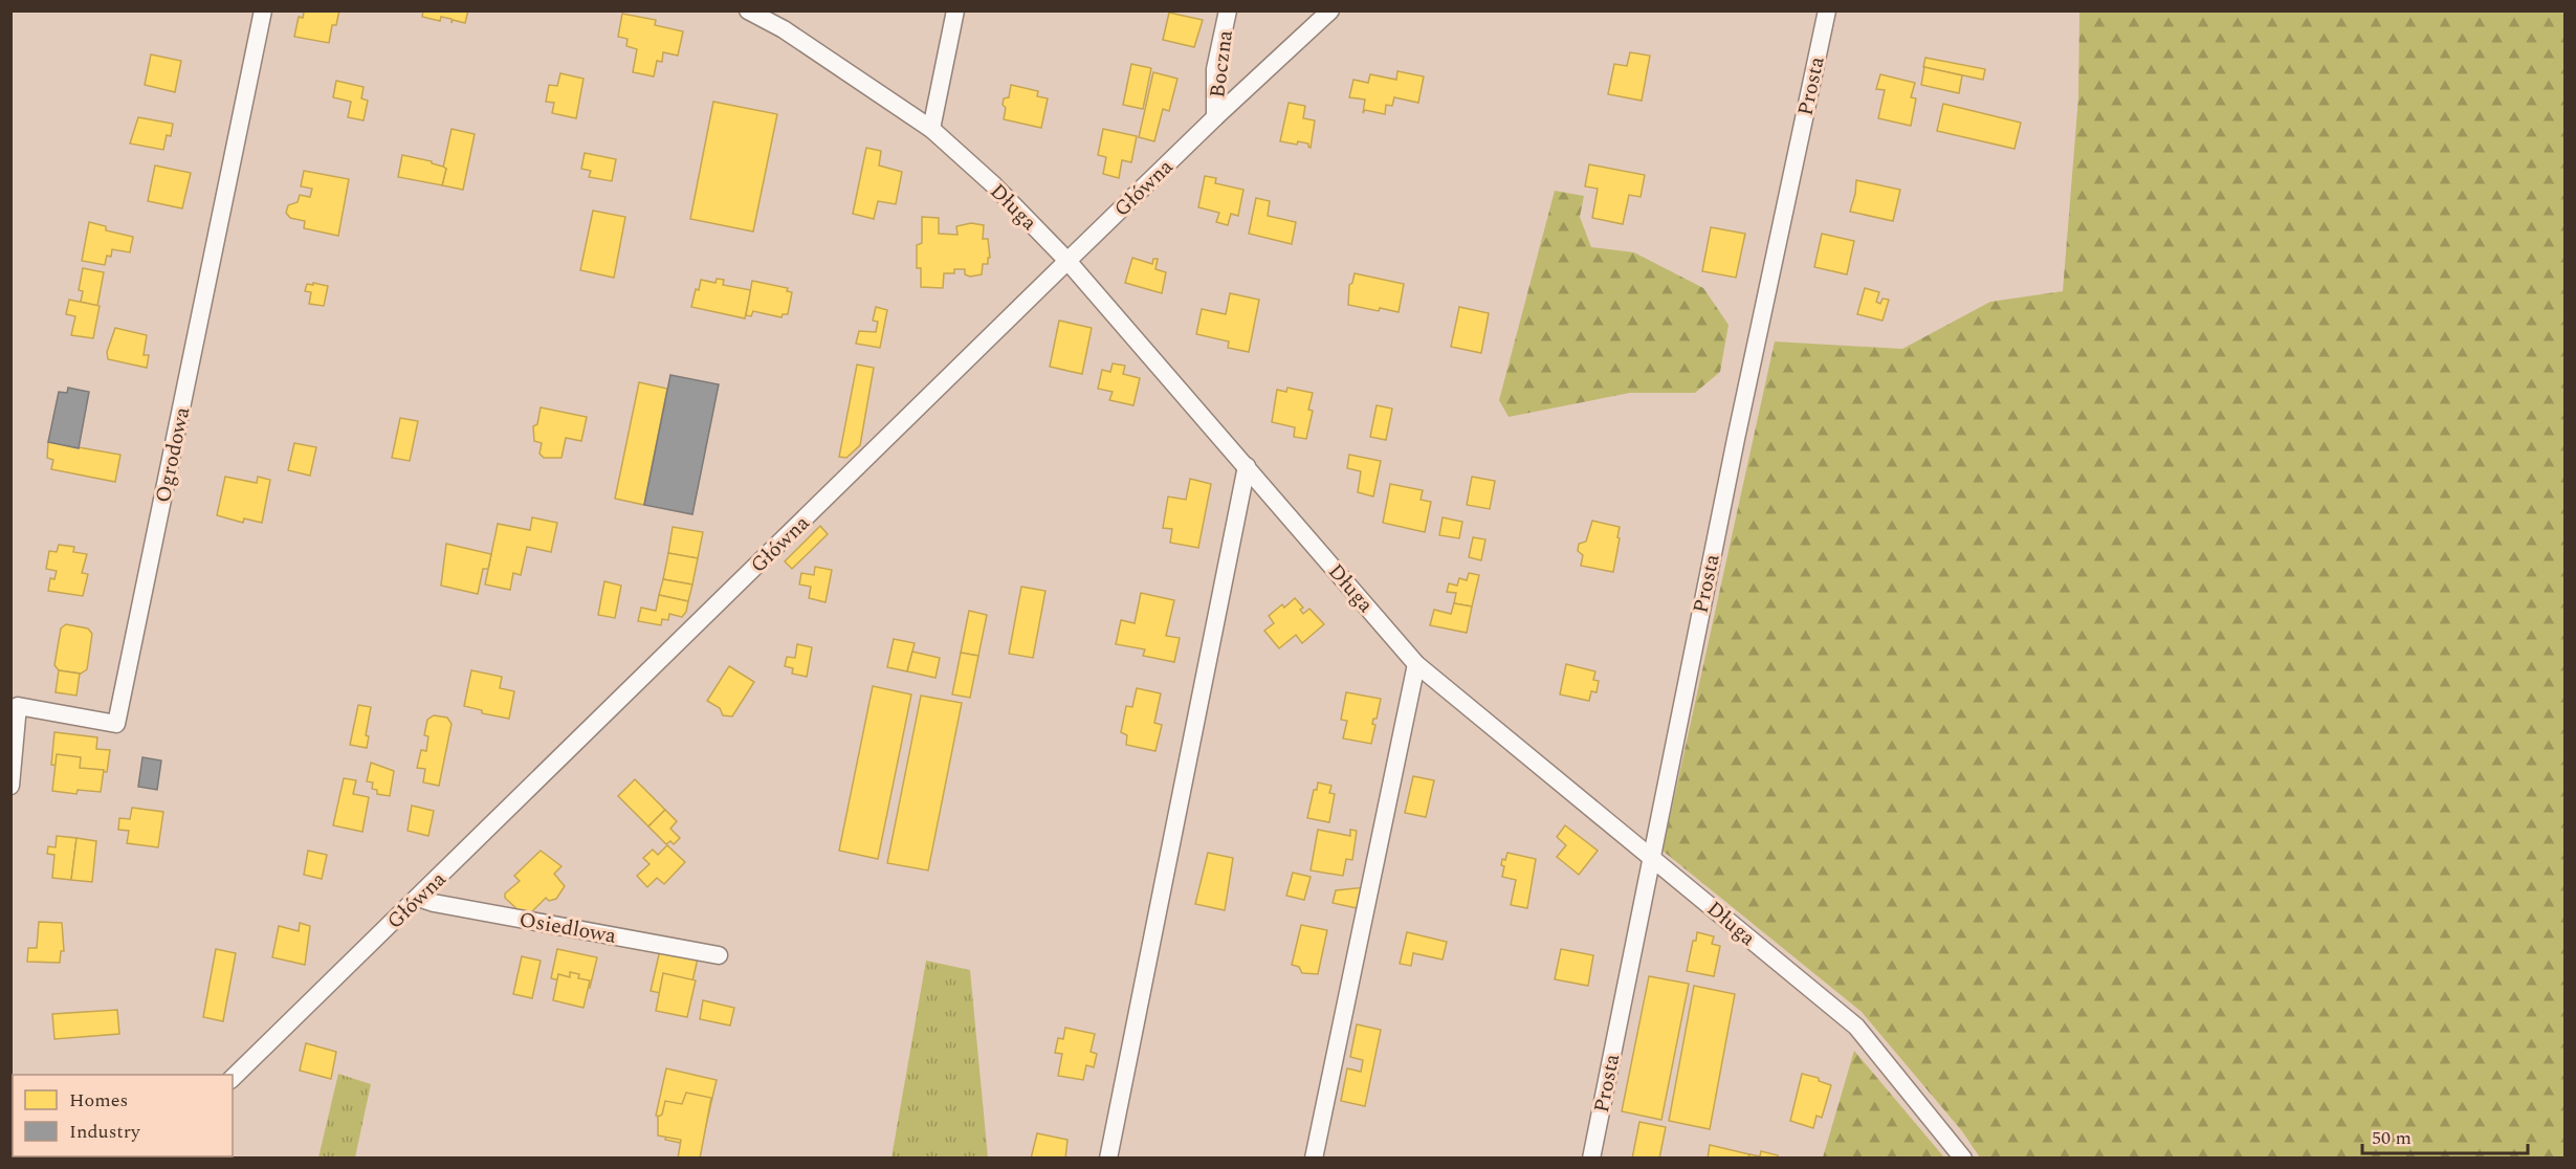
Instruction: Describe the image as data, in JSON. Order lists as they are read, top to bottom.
{
  "streets": {
    "street": [
      "Boczna",
      "Prosta",
      "Główna",
      "Długa",
      "Ogrodowa",
      "Osiedlowa"
    ]
  },
  "crossings": [
    ["Boczna", "Główna"],
    ["Prosta", "Długa"],
    ["Główna", "Długa"],
    ["Główna", "Osiedlowa"]
  ],
  "legend": ["Homes", "Industry"],
  "scale_bar": "50 m"
}
